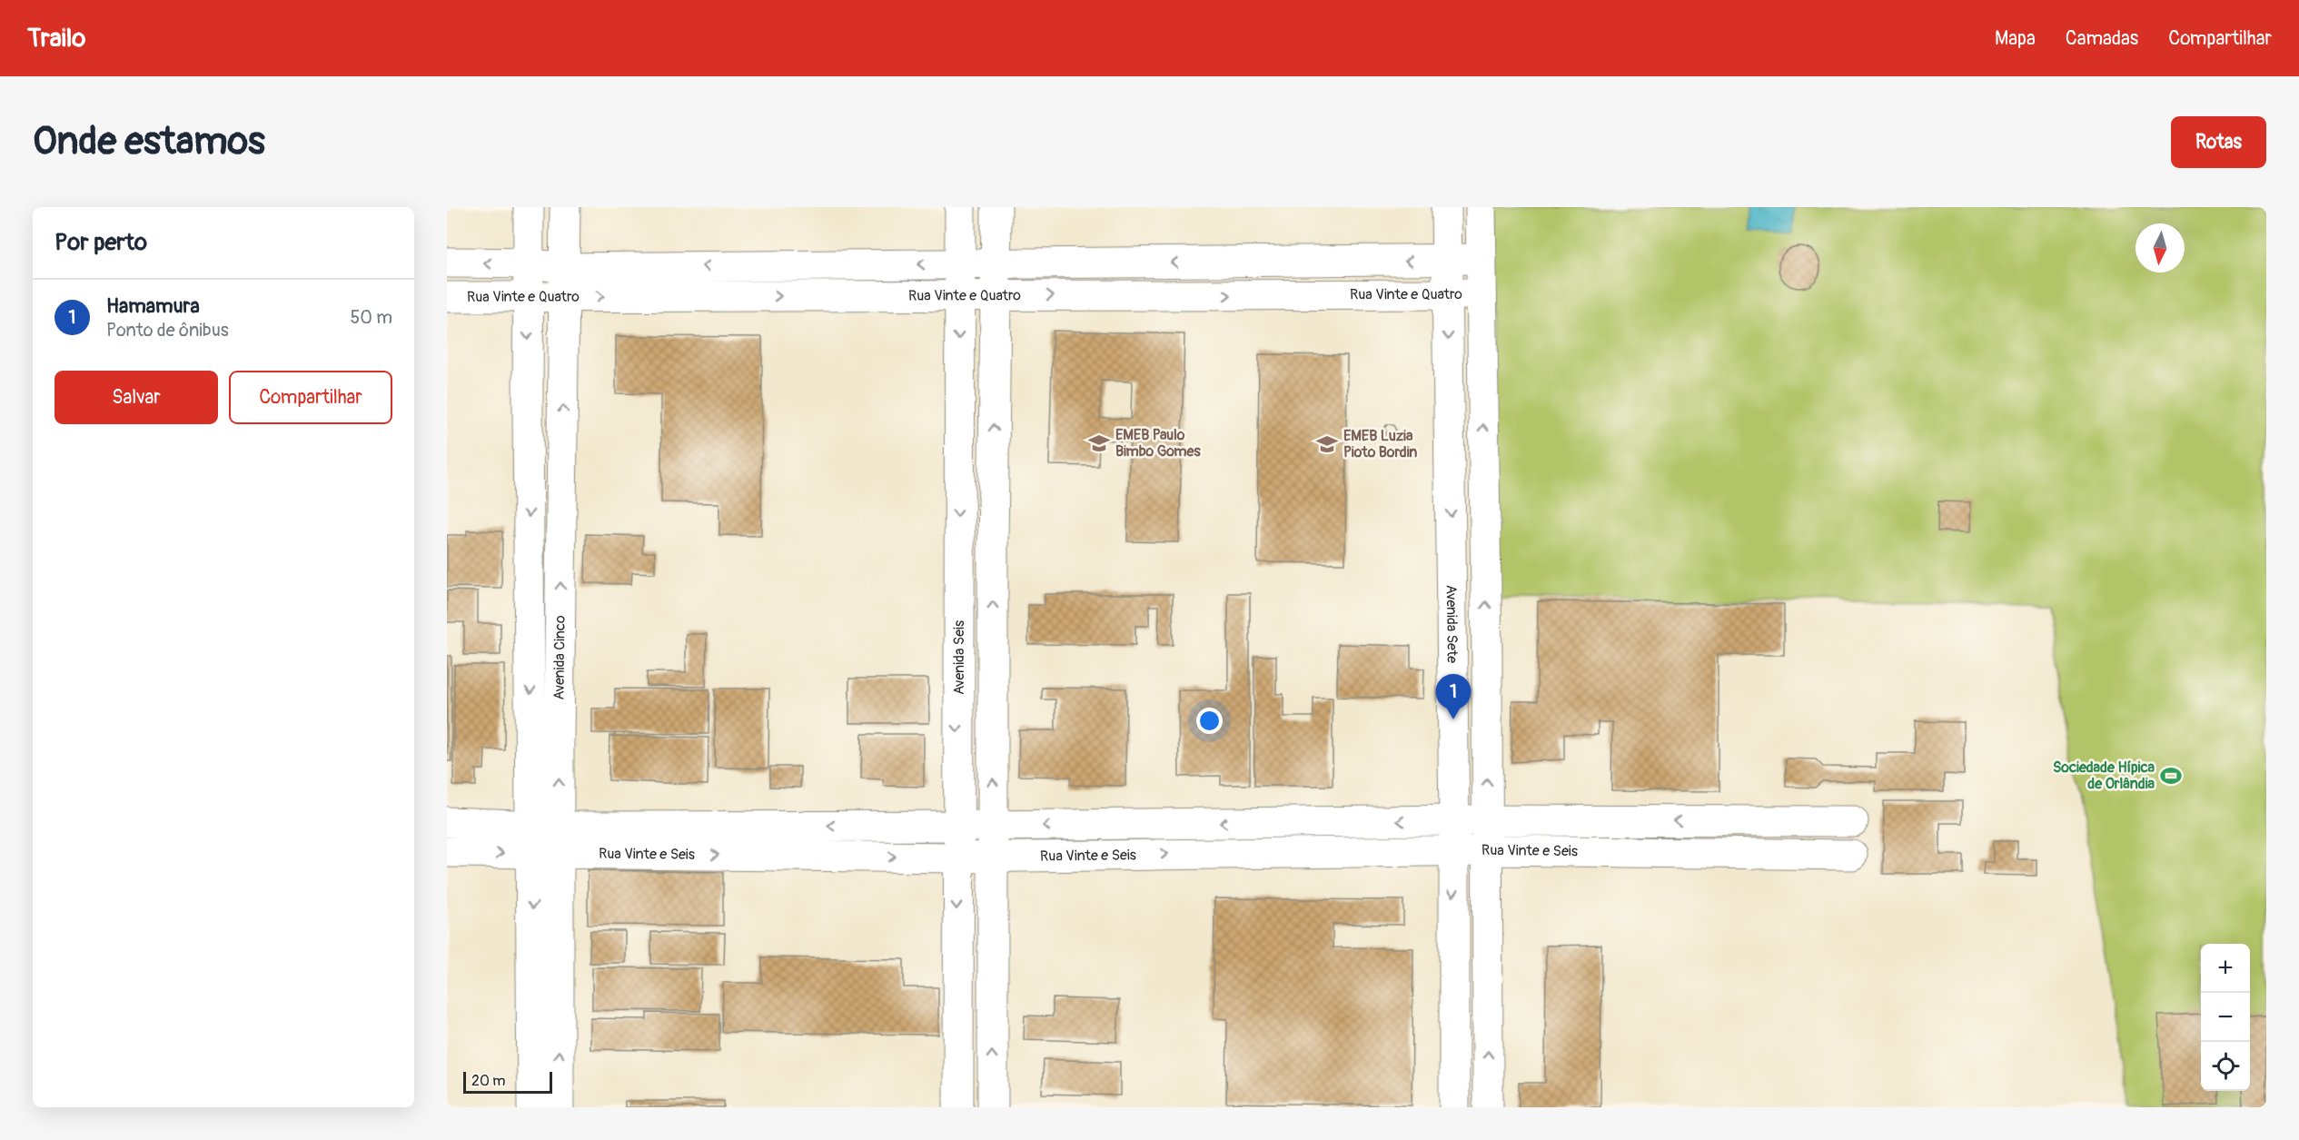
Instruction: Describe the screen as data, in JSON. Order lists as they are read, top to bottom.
{
  "streets": {
    "street": [
      "Rua Vinte e Quatro",
      "Avenida Sete",
      "Avenida Cinco",
      "Avenida Seis",
      "Rua Vinte e Seis"
    ]
  },
  "crossings": [
    ["Rua Vinte e Quatro", "Avenida Sete"],
    ["Rua Vinte e Quatro", "Avenida Cinco"],
    ["Rua Vinte e Quatro", "Avenida Seis"],
    ["Avenida Sete", "Rua Vinte e Seis"],
    ["Avenida Cinco", "Rua Vinte e Seis"],
    ["Avenida Seis", "Rua Vinte e Seis"]
  ],
  "places": {
    "school or university": ["EMEB Paulo Bimbo Gomes", "EMEB Luzia Pioto Bordin"],
    "sports": ["Sociedade Hípica de Orlândia"]
  },
  "scale_bar": "20 m",
  "north": "bottom",
  "page": {
    "header": "Trailo",
    "nav": ["Mapa", "Camadas", "Compartilhar"],
    "buttons": [
      "Rotas",
      ["Salvar", "Compartilhar"]
    ],
    "title": "Onde estamos",
    "heading": "Por perto",
    "list": [
      {
        "mark": "1",
        "name": "Hamamura",
        "note": "Ponto de ônibus",
        "value": "50 m"
      }
    ],
    "pins": "1",
    "map_buttons": ["+", "−"],
    "scale": "20 m"
  }
}
